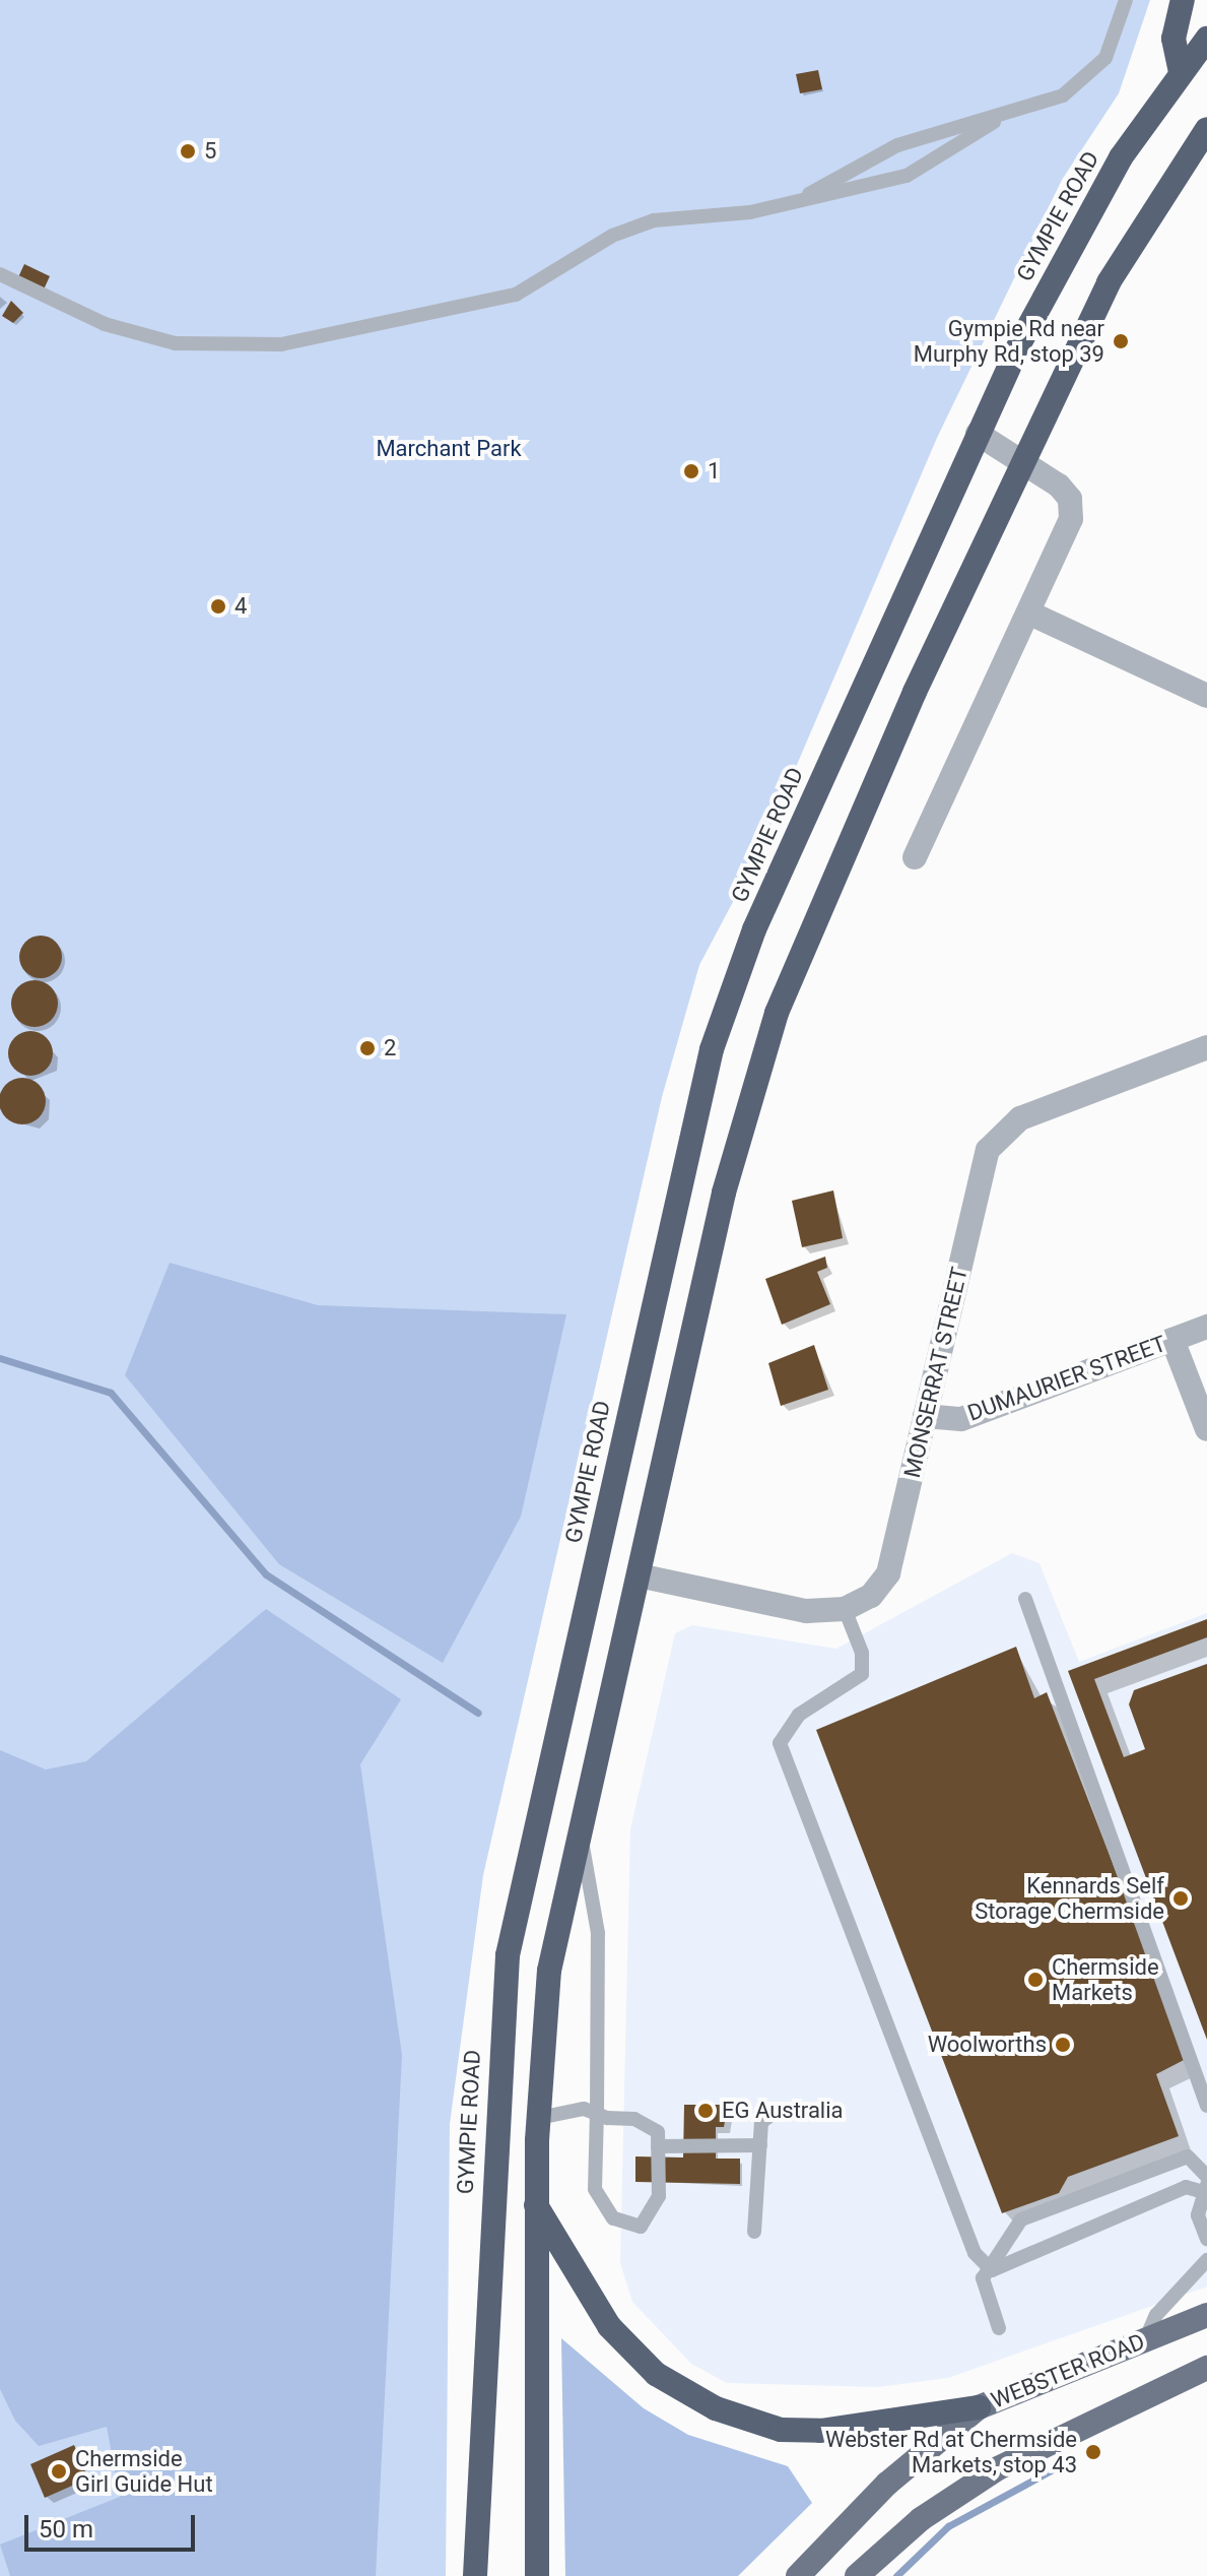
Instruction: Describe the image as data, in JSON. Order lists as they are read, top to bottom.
{
  "streets": {
    "highway": ["GYMPIE ROAD"],
    "main road": ["WEBSTER ROAD"],
    "street": ["MONSERRAT STREET", "DUMAURIER STREET"]
  },
  "crossings": [
    ["MONSERRAT STREET", "DUMAURIER STREET"]
  ],
  "parks": ["Marchant Park"],
  "places": [
    "5",
    "Gympie Rd near Murphy Rd, stop 39",
    "1",
    "4",
    "2",
    "Kennards Self Storage Chermside",
    "Chermside Markets",
    "Woolworths",
    "EG Australia",
    "Webster Rd at Chermside Markets, stop 43",
    "Chermside Girl Guide Hut"
  ],
  "scale_bar": "50 m"
}
